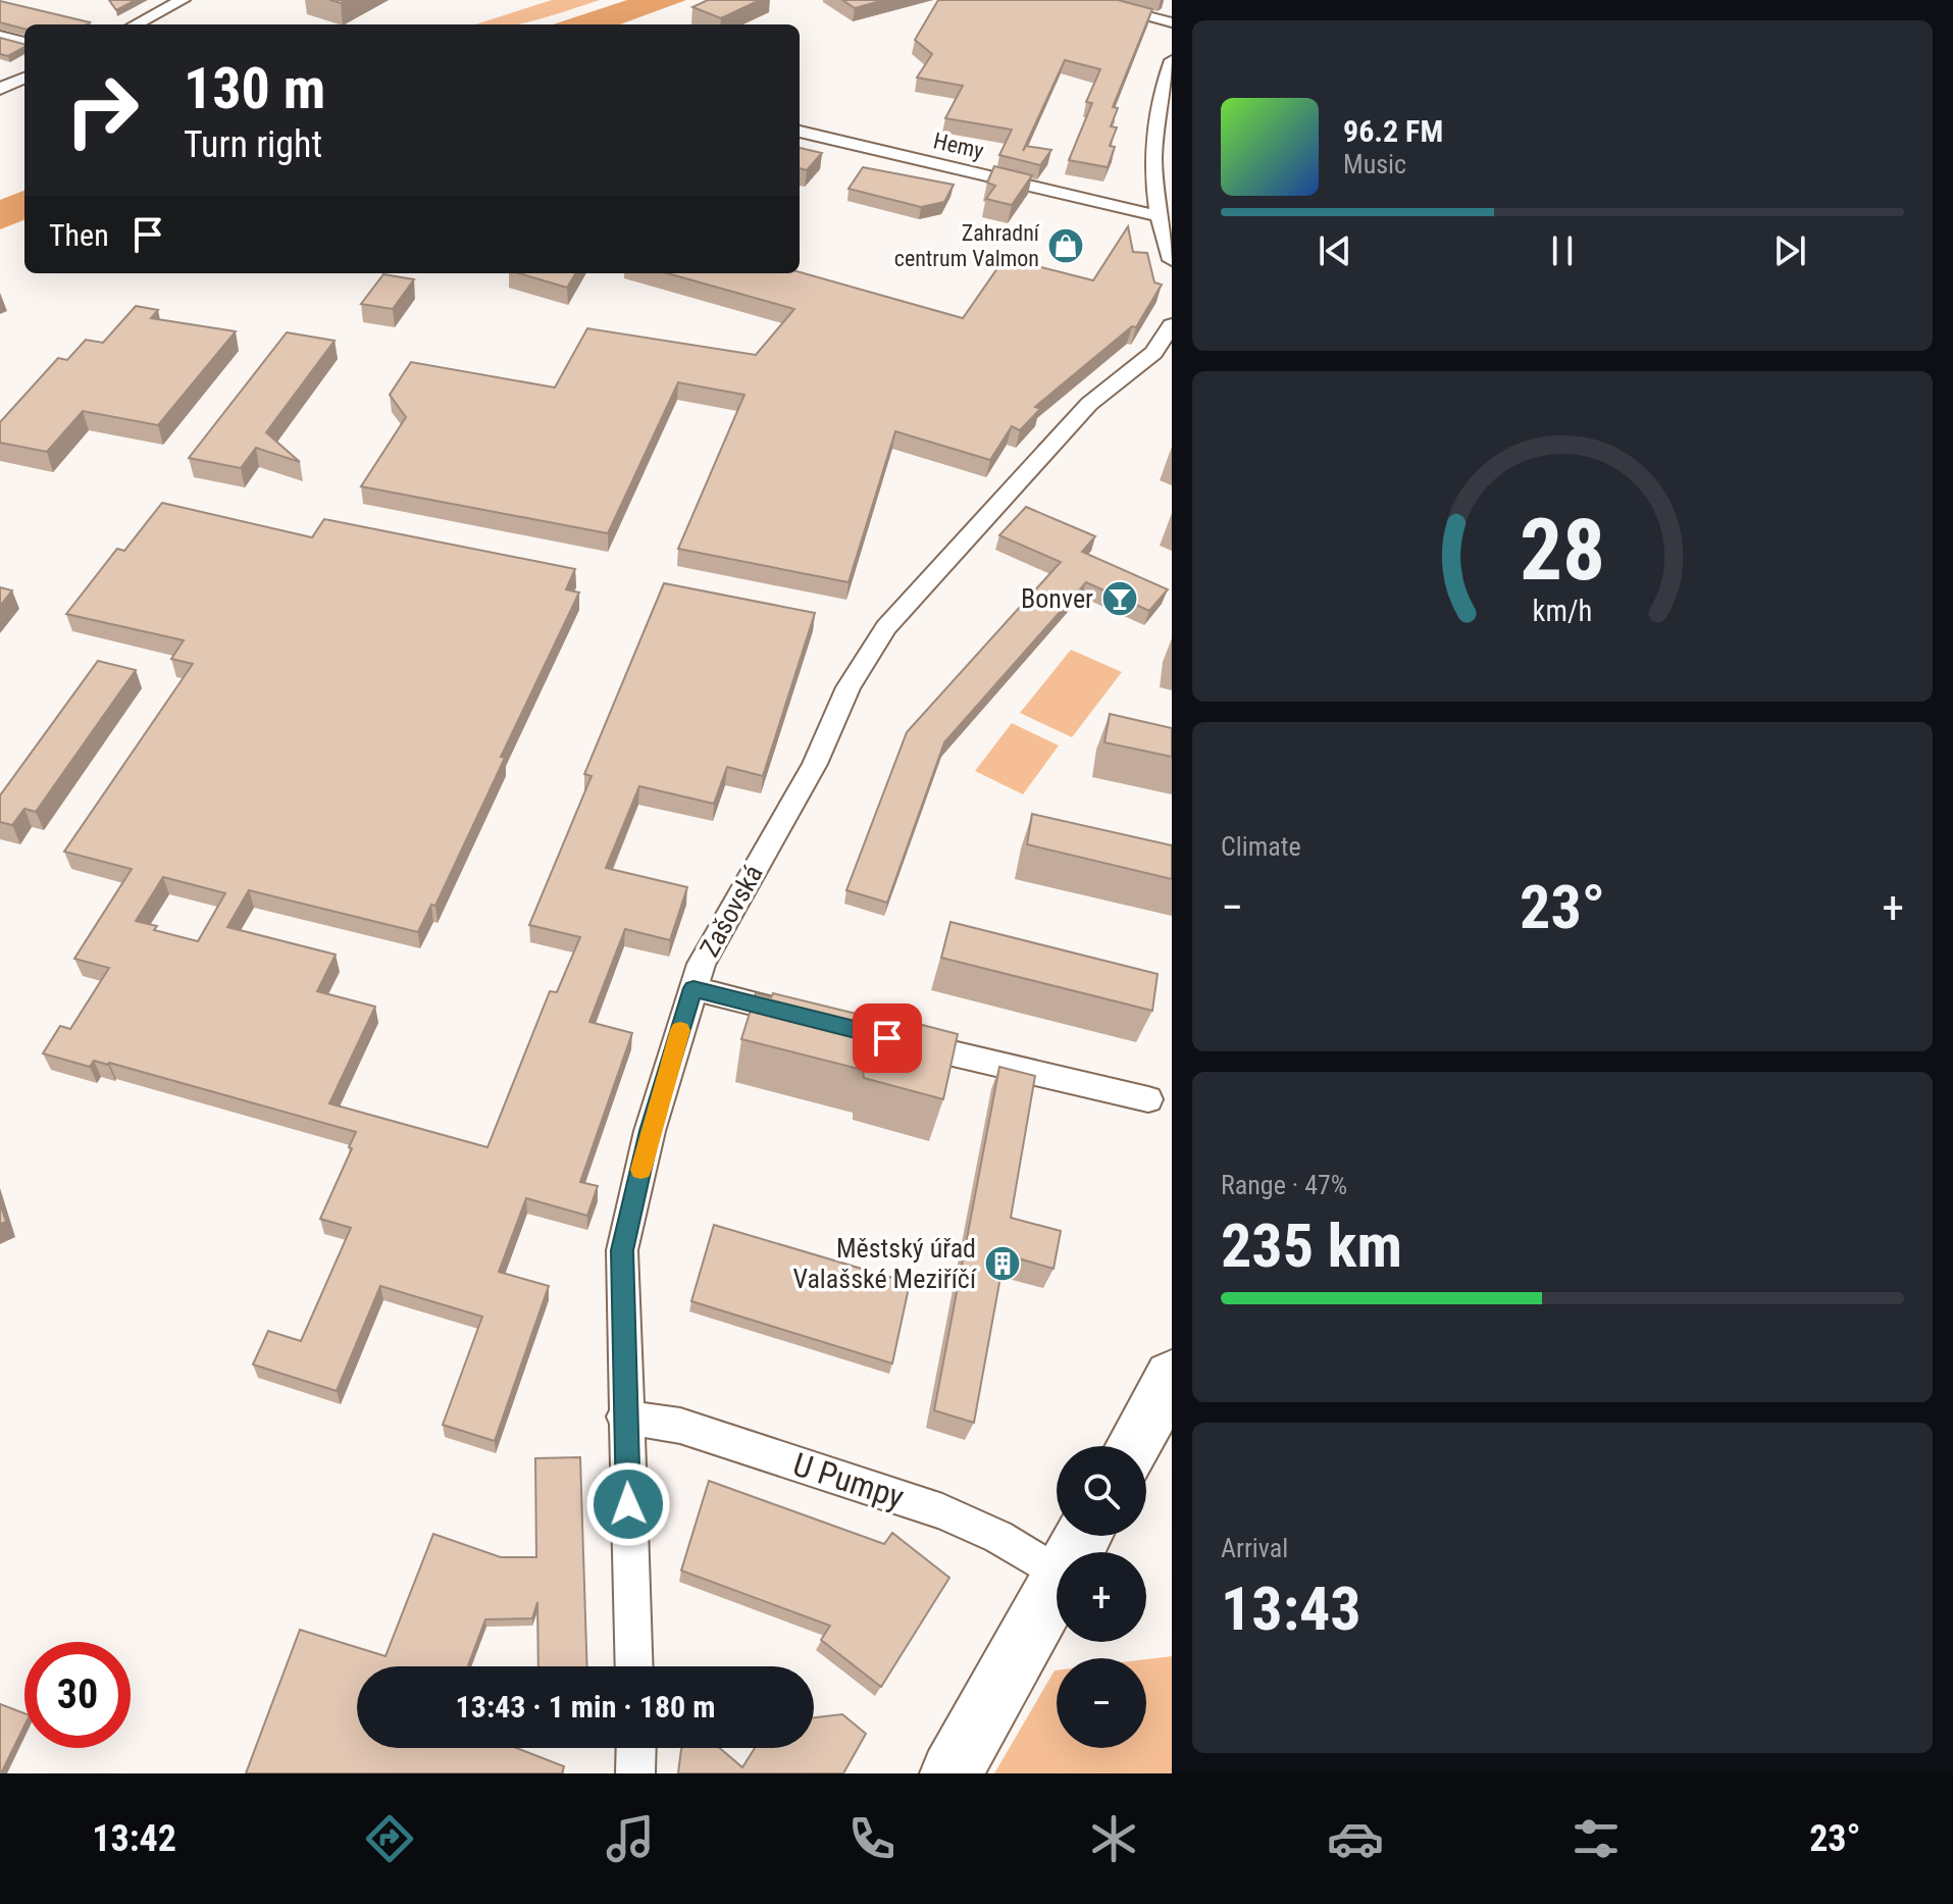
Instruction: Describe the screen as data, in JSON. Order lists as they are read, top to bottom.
{
  "streets": {
    "street": ["Hemy", "Zašovská", "U Pumpy"]
  },
  "crossings": [
    ["Zašovská", "U Pumpy"]
  ],
  "places": {
    "shop": ["Zahradní centrum Valmon"],
    "bar": ["Bonver"],
    "building": ["Městský úřad Valašské Meziříčí"]
  },
  "page": {
    "turn": ["130 m", "Turn right"],
    "song": ["96.2 FM", "Music"],
    "then": "Then",
    "tile": [
      "Climate",
      ["Range · 47%", "235 km"],
      ["Arrival", "13:43"]
    ],
    "heat": ["−", "23°", "+"],
    "map_buttons": ["+", "−"],
    "limit": "30",
    "trip": "13:43 · 1 min · 180 m",
    "tabs": ["13:42", "23°"],
    "gauge": ["28", "km/h"]
  }
}
